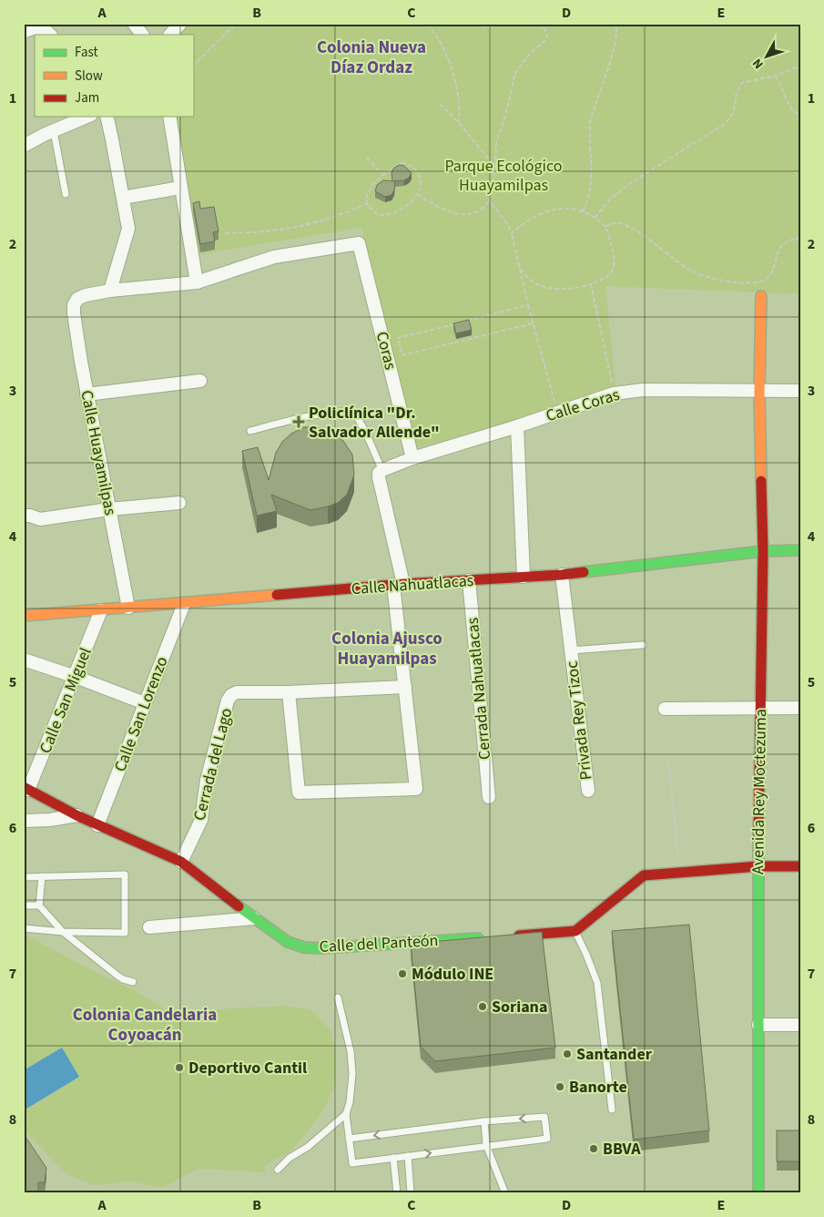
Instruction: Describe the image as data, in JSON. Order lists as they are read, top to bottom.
{
  "streets": {
    "street": [
      "Coras",
      "Calle Coras",
      "Calle Huayamilpas",
      "Calle Nahuatlacas",
      "Cerrada Nahuatlacas",
      "Calle San Miguel",
      "Calle San Lorenzo",
      "Privada Rey Tizoc",
      "Cerrada del Lago",
      "Avenida Rey Moctezuma",
      "Calle del Panteón"
    ]
  },
  "crossings": [
    ["Coras", "Calle Coras"],
    ["Calle Coras", "Avenida Rey Moctezuma"],
    ["Calle Huayamilpas", "Calle Nahuatlacas"],
    ["Calle Nahuatlacas", "Cerrada Nahuatlacas"],
    ["Calle Nahuatlacas", "Calle San Miguel"],
    ["Calle Nahuatlacas", "Calle San Lorenzo"],
    ["Calle Nahuatlacas", "Privada Rey Tizoc"],
    ["Calle Nahuatlacas", "Avenida Rey Moctezuma"],
    ["Calle San Miguel", "Calle del Panteón"],
    ["Calle San Lorenzo", "Calle del Panteón"],
    ["Cerrada del Lago", "Calle del Panteón"]
  ],
  "districts": ["Colonia Nueva Díaz Ordaz", "Colonia Ajusco Huayamilpas", "Colonia Candelaria Coyoacán"],
  "parks": ["Parque Ecológico Huayamilpas"],
  "places": {
    "health": ["Policlínica \"Dr. Salvador Allende\""],
    "other": [
      "Módulo INE",
      "Soriana",
      "Santander",
      "Deportivo Cantil",
      "Banorte",
      "BBVA"
    ]
  },
  "legend": ["Fast", "Slow", "Jam"],
  "north": "bottom left",
  "grid": {
    "columns": [
      "A",
      "B",
      "C",
      "D",
      "E"
    ],
    "rows": [
      "1",
      "2",
      "3",
      "4",
      "5",
      "6",
      "7",
      "8"
    ]
  }
}
